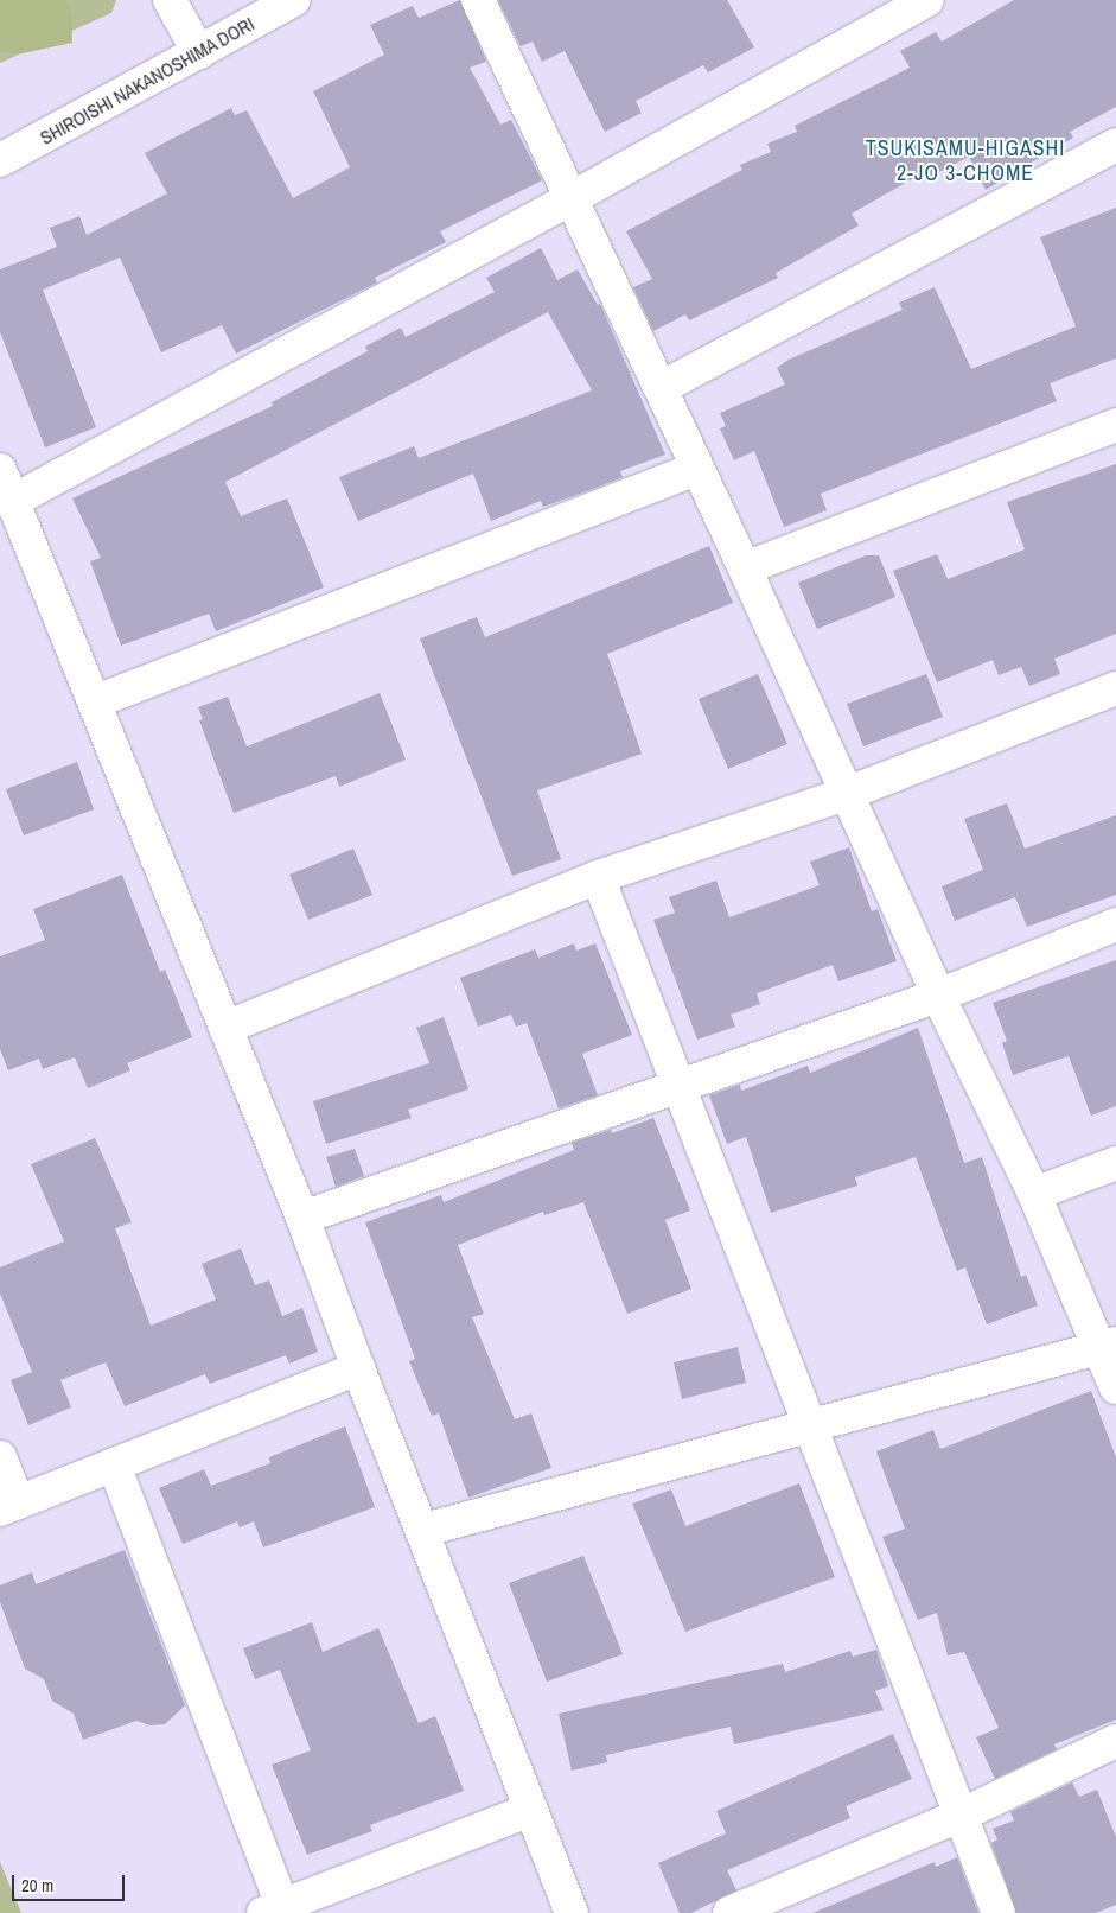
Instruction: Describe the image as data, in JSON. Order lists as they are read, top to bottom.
{
  "streets": {
    "street": ["SHIROISHI NAKANOSHIMA DORI"]
  },
  "districts": ["TSUKISAMU-HIGASHI 2-JO 3-CHOME"],
  "scale_bar": "20 m"
}
